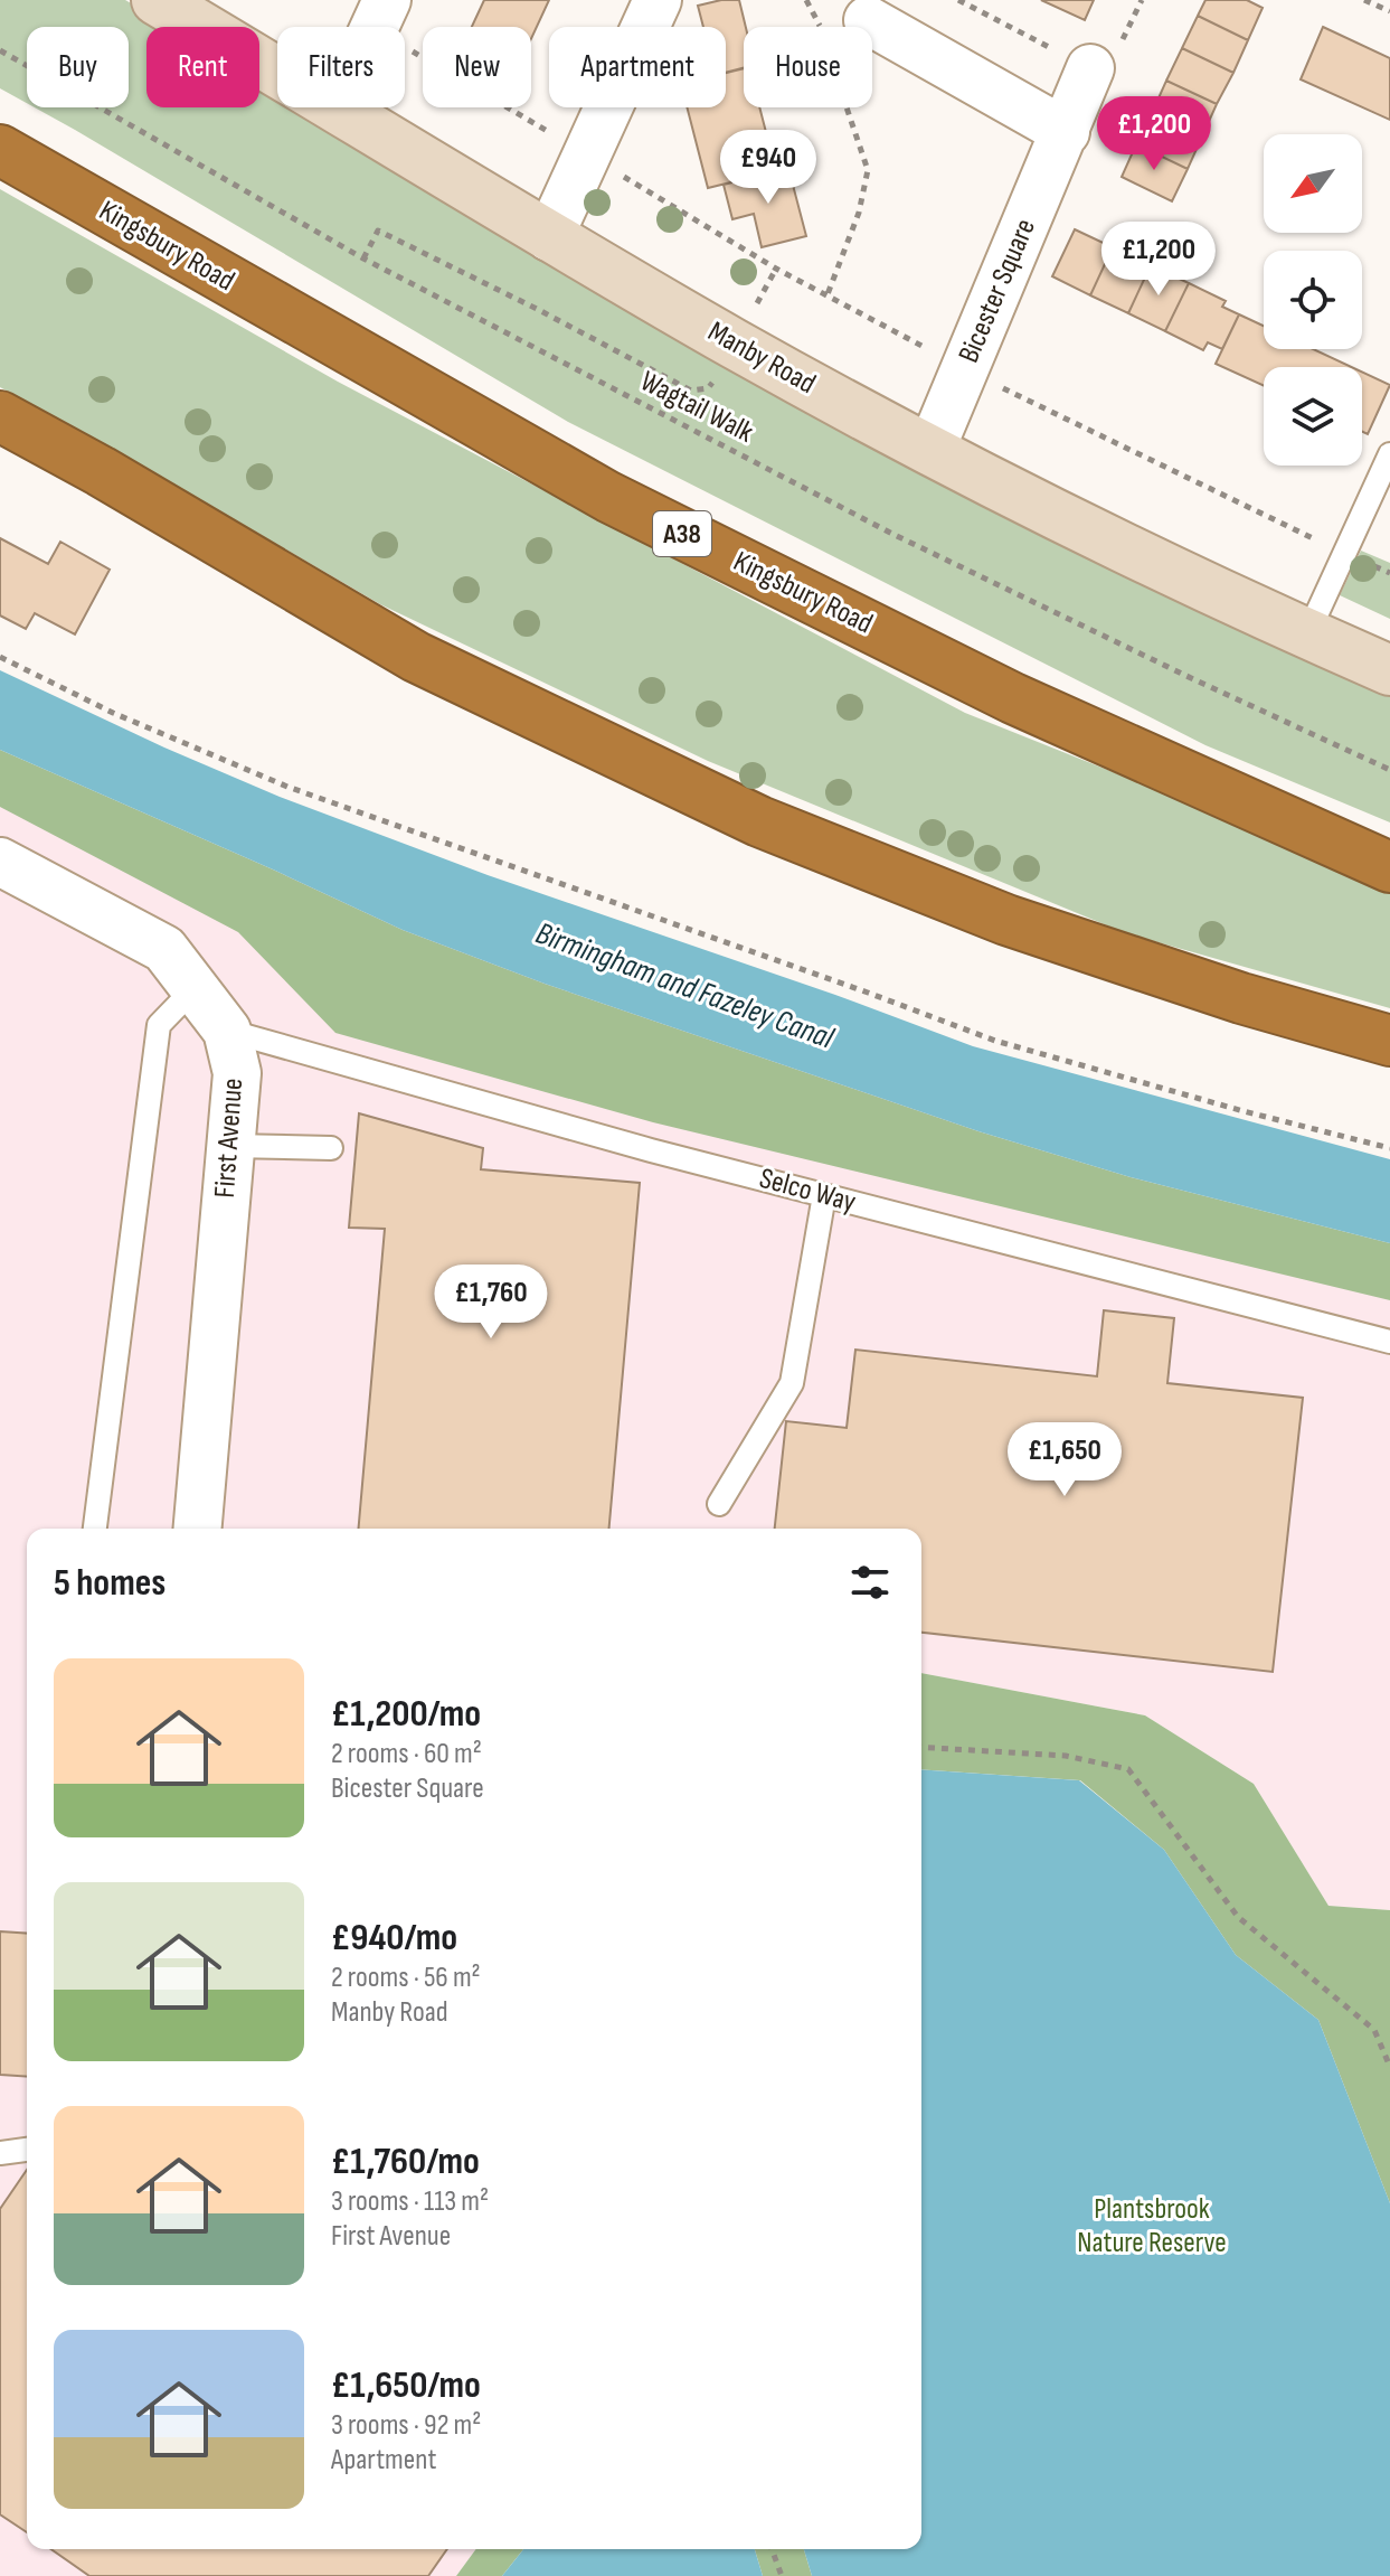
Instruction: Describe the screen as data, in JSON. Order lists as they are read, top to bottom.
{
  "streets": {
    "highway": ["Kingsbury Road", "A38"],
    "street": ["Bicester Square", "Manby Road", "First Avenue"],
    "lane": ["Selco Way"],
    "path": ["Wagtail Walk"]
  },
  "crossings": [
    ["Bicester Square", "Manby Road"],
    ["First Avenue", "Selco Way"]
  ],
  "water": ["Birmingham and Fazeley Canal"],
  "parks": ["Plantsbrook Nature Reserve"],
  "north": "bottom left",
  "page": {
    "chip": [
      "Buy",
      "Rent",
      "Filters",
      "New",
      "Apartment",
      "House"
    ],
    "price": [
      "£1,200",
      "£940",
      "£1,200",
      "£1,760",
      "£1,650"
    ],
    "heading": "5 homes",
    "list": [
      {
        "name": "£1,200/mo",
        "note": "2 rooms · 60 m² · Bicester Square"
      },
      {
        "name": "£940/mo",
        "note": "2 rooms · 56 m² · Manby Road"
      },
      {
        "name": "£1,760/mo",
        "note": "3 rooms · 113 m² · First Avenue"
      },
      {
        "name": "£1,650/mo",
        "note": "3 rooms · 92 m² · Apartment"
      }
    ]
  }
}
